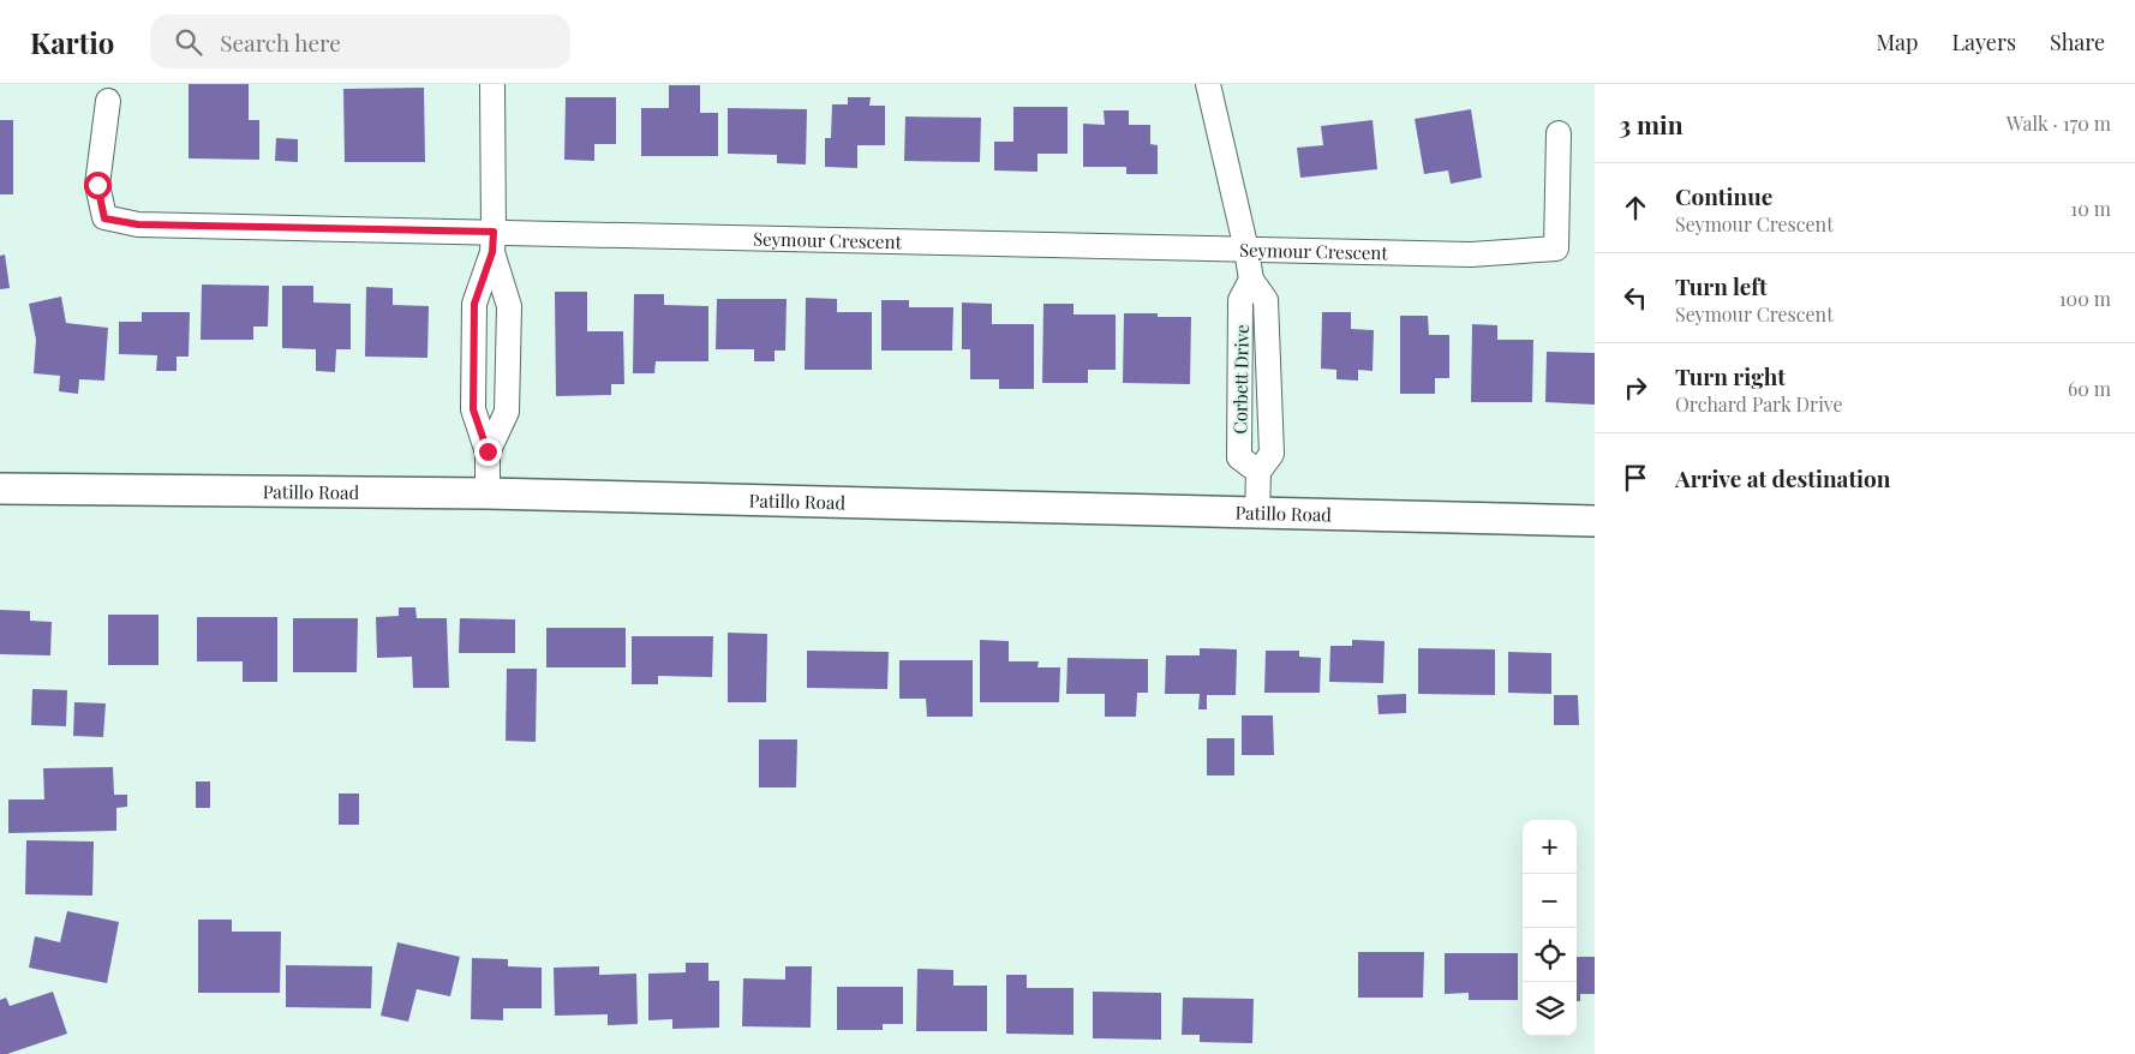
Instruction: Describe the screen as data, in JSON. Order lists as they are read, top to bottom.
{
  "streets": {
    "street": ["Seymour Crescent", "Corbett Drive", "Patillo Road"]
  },
  "crossings": [
    ["Seymour Crescent", "Corbett Drive"],
    ["Corbett Drive", "Patillo Road"]
  ],
  "page": {
    "header": "Kartio",
    "search": "Search here",
    "nav": ["Map", "Layers", "Share"],
    "heading": ["3 min", "Walk · 170 m"],
    "list": [
      ["Continue", "Seymour Crescent", "10 m"],
      ["Turn left", "Seymour Crescent", "100 m"],
      ["Turn right", "Orchard Park Drive", "60 m"],
      "Arrive at destination"
    ],
    "map_buttons": ["+", "−"]
  }
}
